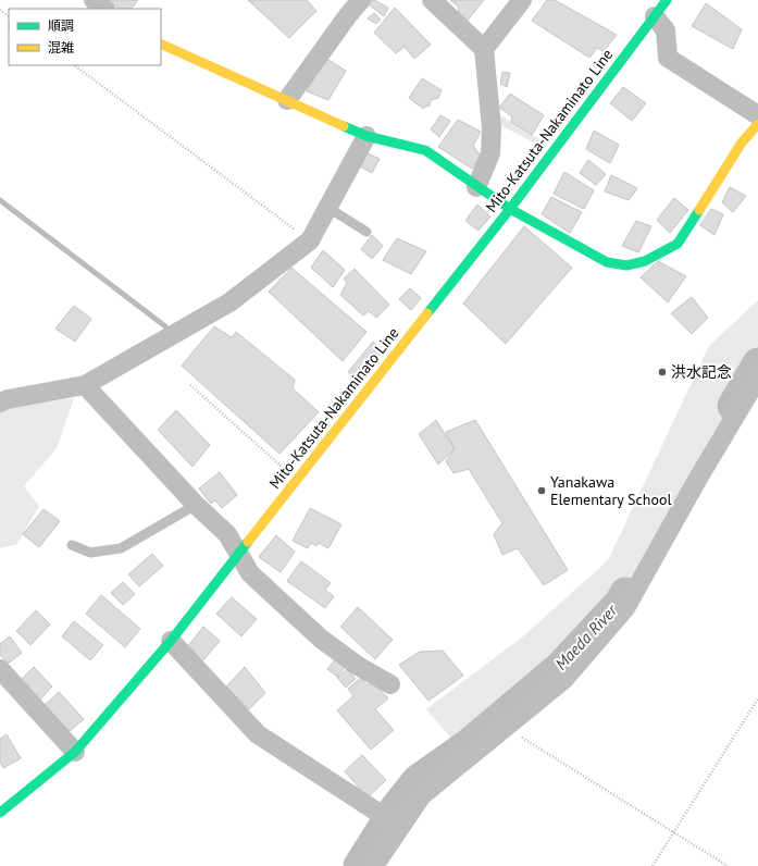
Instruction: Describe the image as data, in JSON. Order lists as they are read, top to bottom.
{
  "streets": {
    "main road": ["Mito-Katsuta-Nakaminato Line"]
  },
  "water": ["Maeda River"],
  "places": ["洪水記念", "Yanakawa Elementary School"],
  "legend": ["順調", "混雑"]
}
